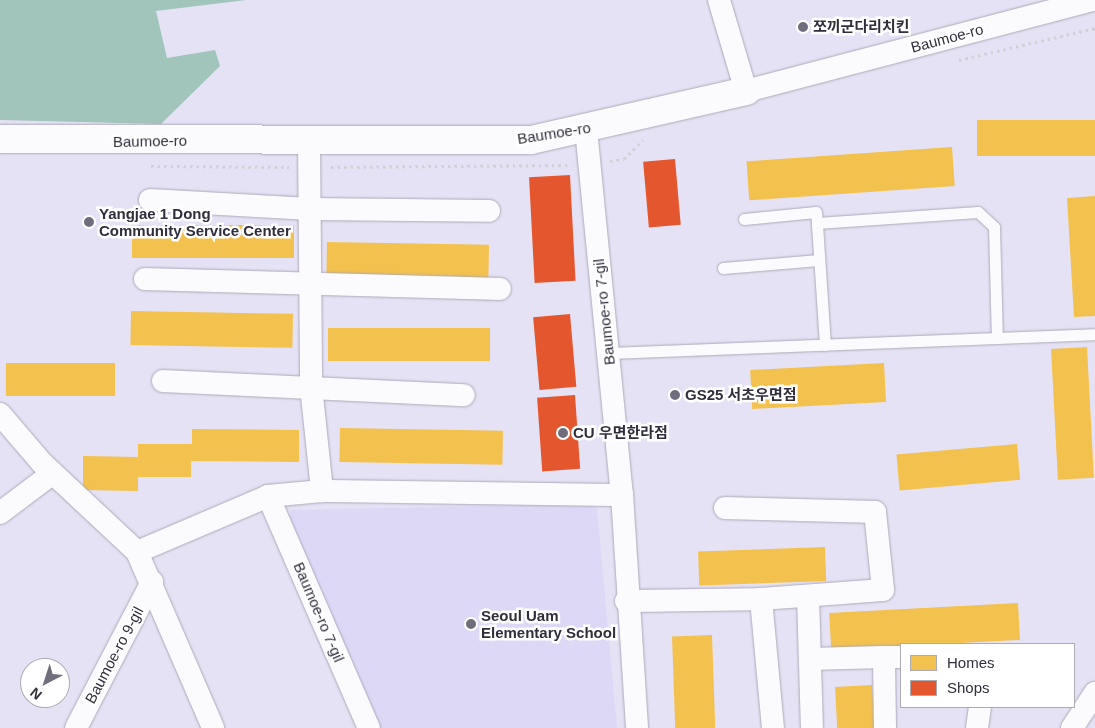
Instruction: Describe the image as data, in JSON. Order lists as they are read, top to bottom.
{
  "streets": {
    "street": ["Baumoe-ro", "Baumoe-ro 7-gil", "Baumoe-ro 9-gil"]
  },
  "crossings": [
    ["Baumoe-ro", "Baumoe-ro 7-gil"]
  ],
  "places": [
    "쪼끼군다리치킨",
    "Yangjae 1 Dong Community Service Center",
    "GS25 서초우면점",
    "CU 우면한라점",
    "Seoul Uam Elementary School"
  ],
  "legend": ["Homes", "Shops"],
  "north": "bottom left"
}
